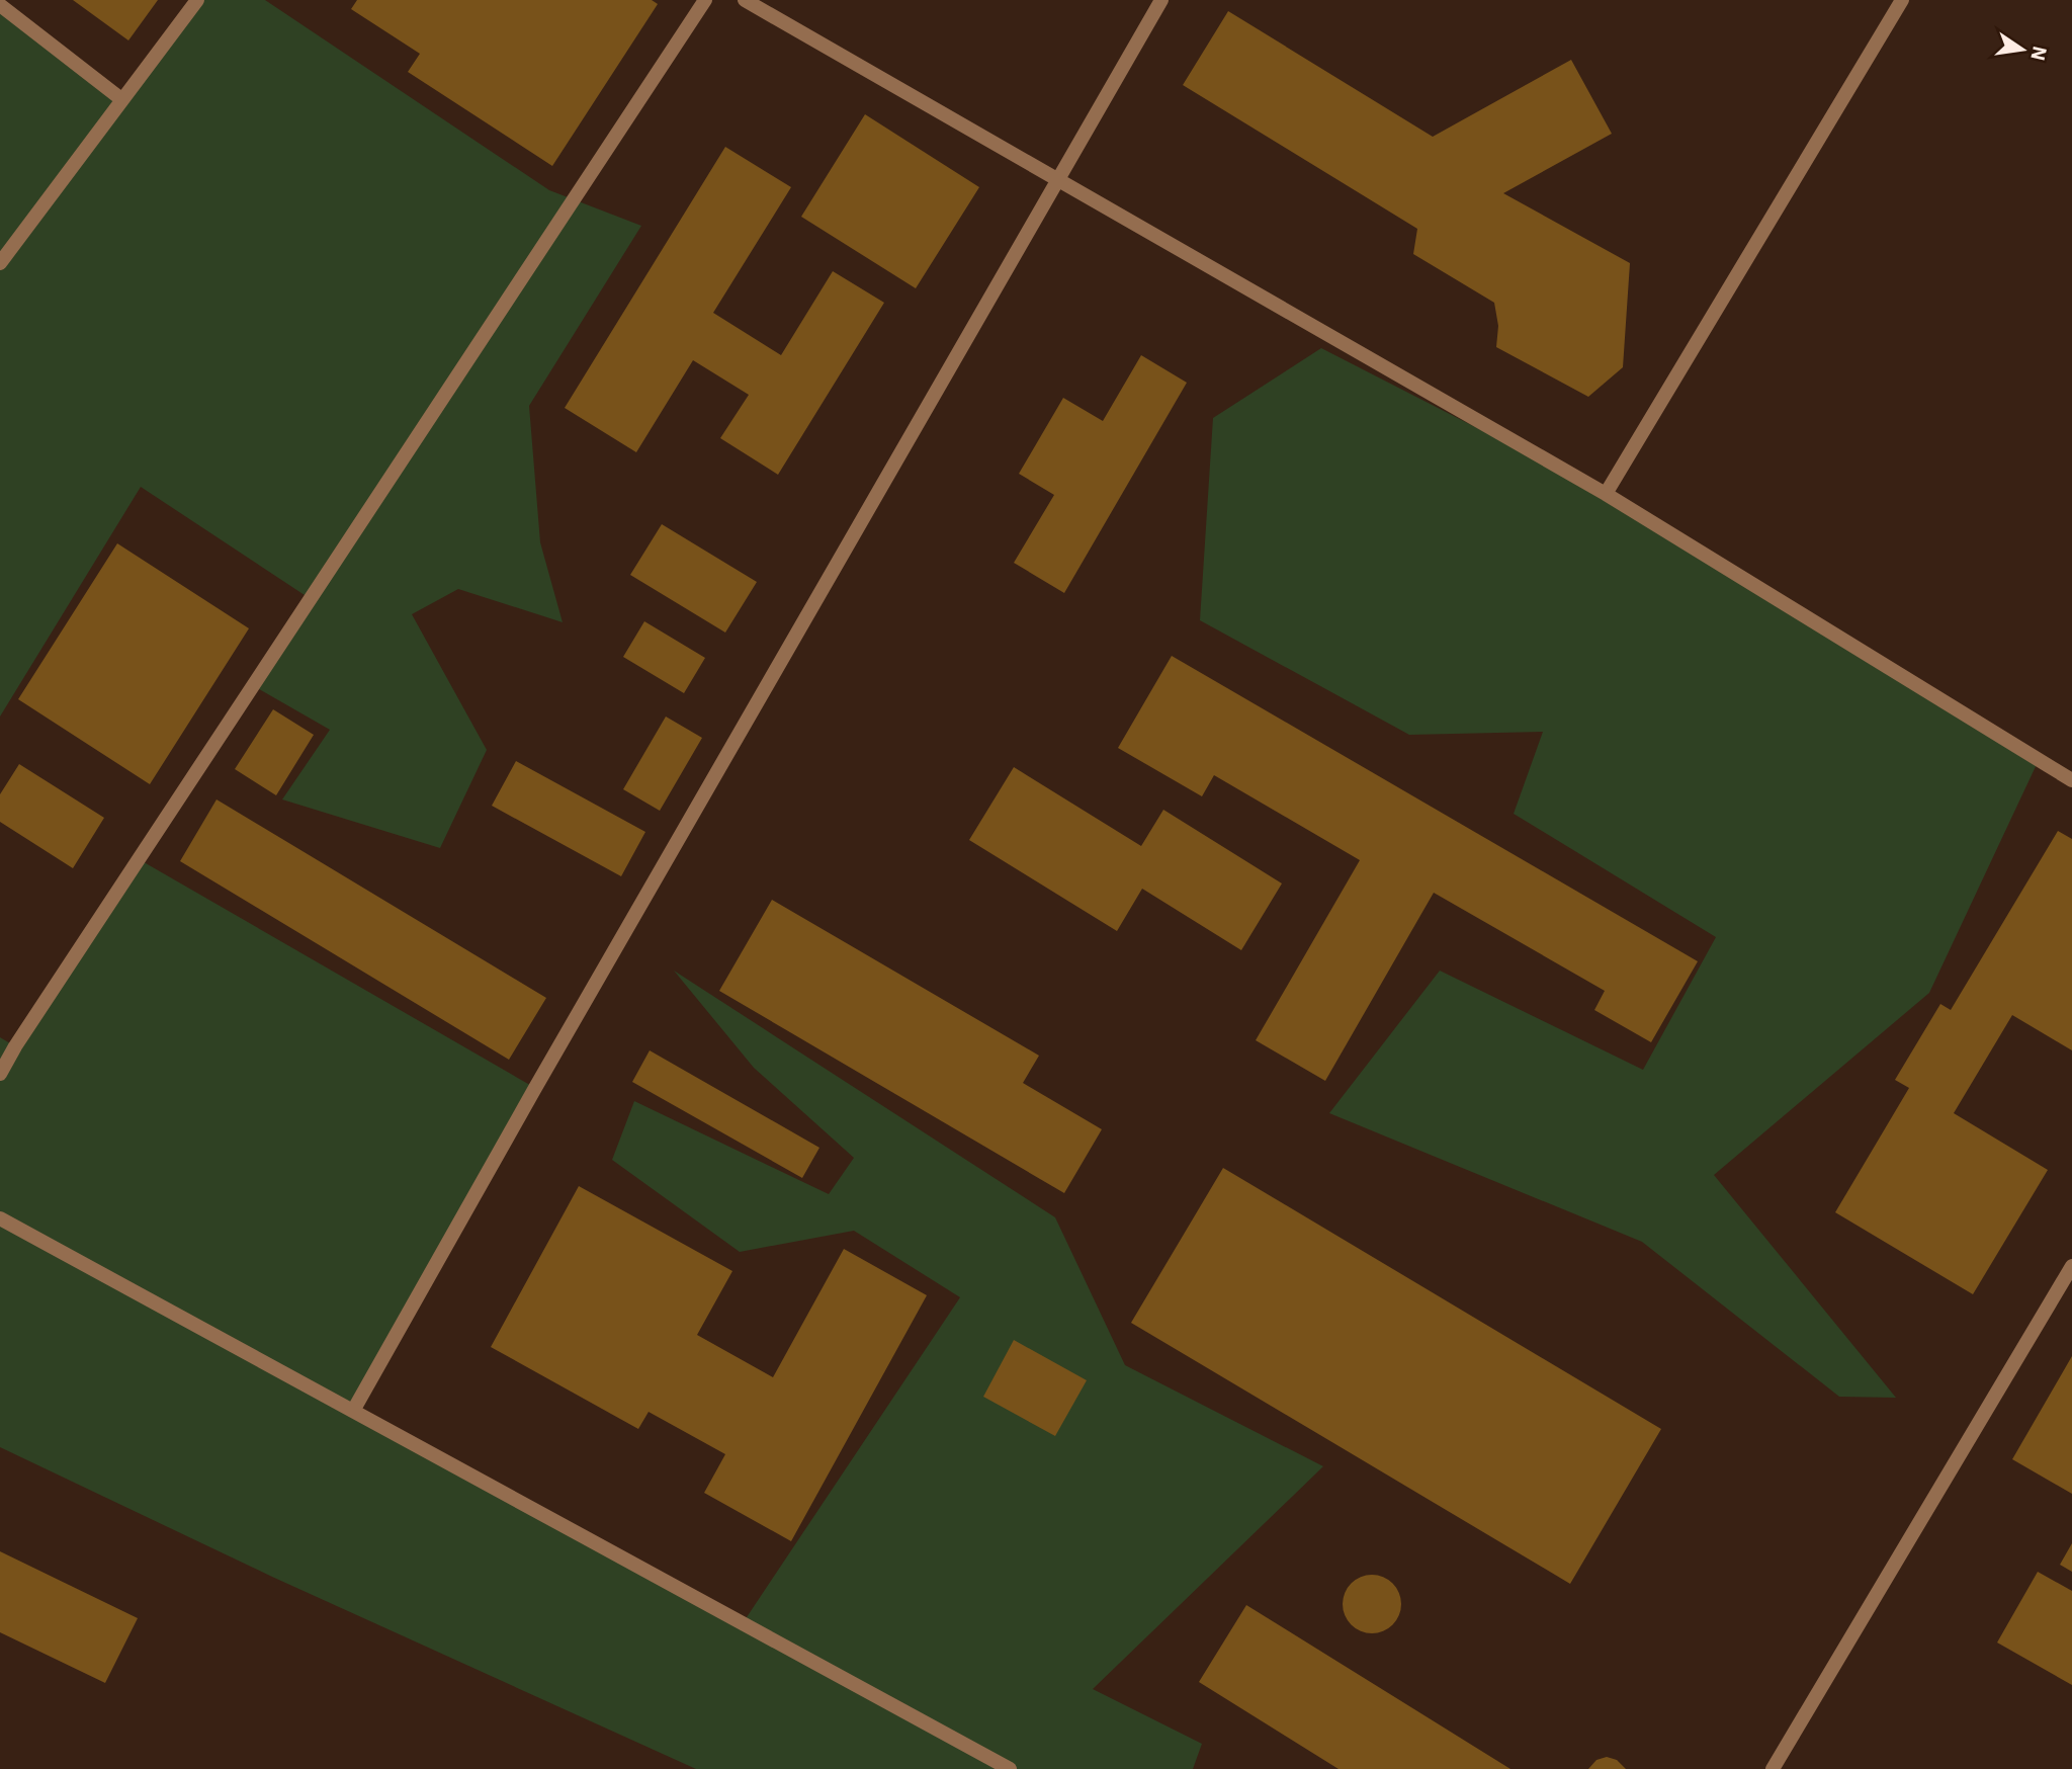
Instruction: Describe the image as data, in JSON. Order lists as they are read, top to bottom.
{
  "north": "right"
}
